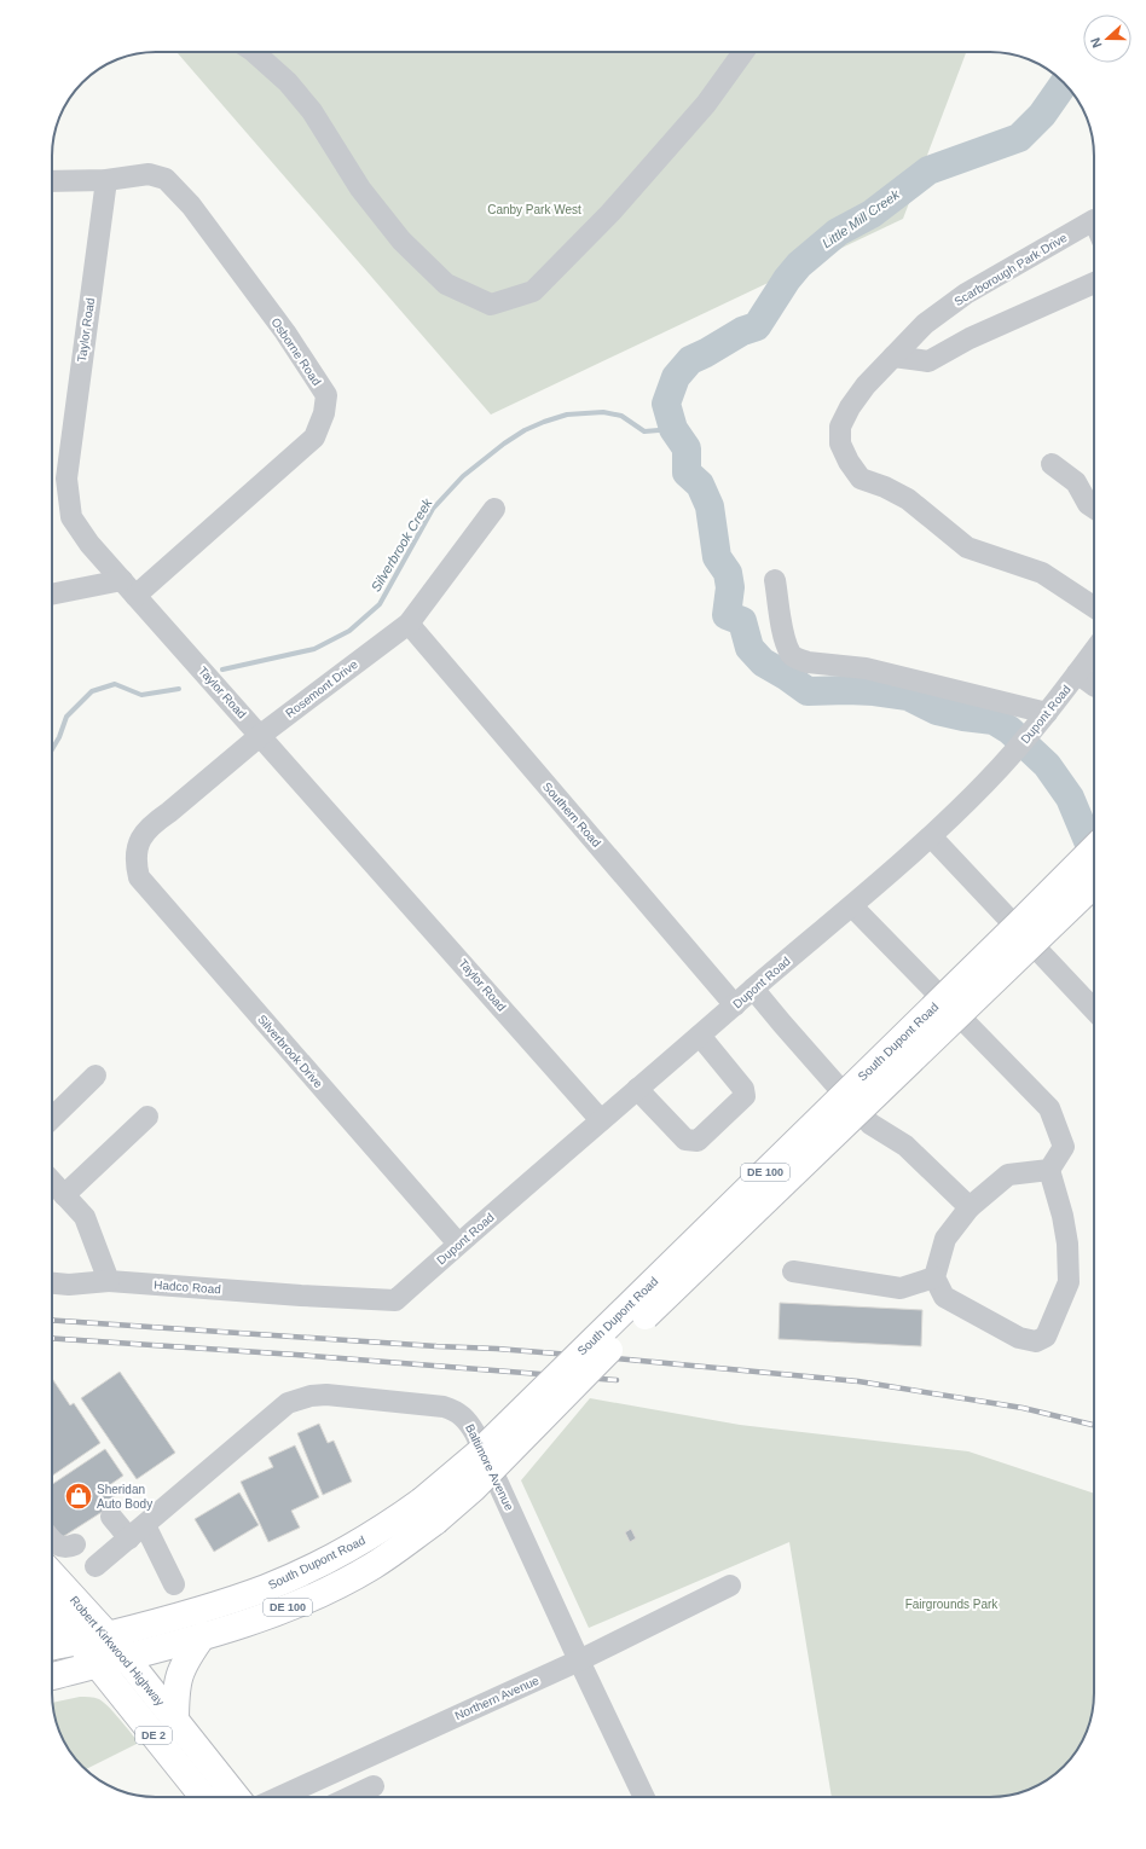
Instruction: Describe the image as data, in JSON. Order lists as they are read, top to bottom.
{
  "streets": {
    "main road": [
      "South Dupont Road",
      "DE 100",
      "Robert Kirkwood Highway",
      "DE 2"
    ],
    "street": [
      "Scarborough Park Drive",
      "Taylor Road",
      "Osborne Road",
      "Rosemont Drive",
      "Dupont Road",
      "Southern Road",
      "Silverbrook Drive",
      "Hadco Road",
      "Baltimore Avenue",
      "Northern Avenue"
    ]
  },
  "crossings": [
    ["Taylor Road", "Osborne Road"],
    ["Taylor Road", "Rosemont Drive"],
    ["Taylor Road", "Dupont Road"],
    ["Rosemont Drive", "Southern Road"],
    ["Rosemont Drive", "Silverbrook Drive"],
    ["Dupont Road", "Southern Road"],
    ["Dupont Road", "Silverbrook Drive"],
    ["Dupont Road", "Hadco Road"],
    ["South Dupont Road", "Robert Kirkwood Highway"],
    ["Baltimore Avenue", "Northern Avenue"]
  ],
  "water": ["Little Mill Creek", "Silverbrook Creek"],
  "parks": ["Canby Park West", "Fairgrounds Park"],
  "places": {
    "shop": ["Sheridan Auto Body"]
  },
  "north": "left"
}
